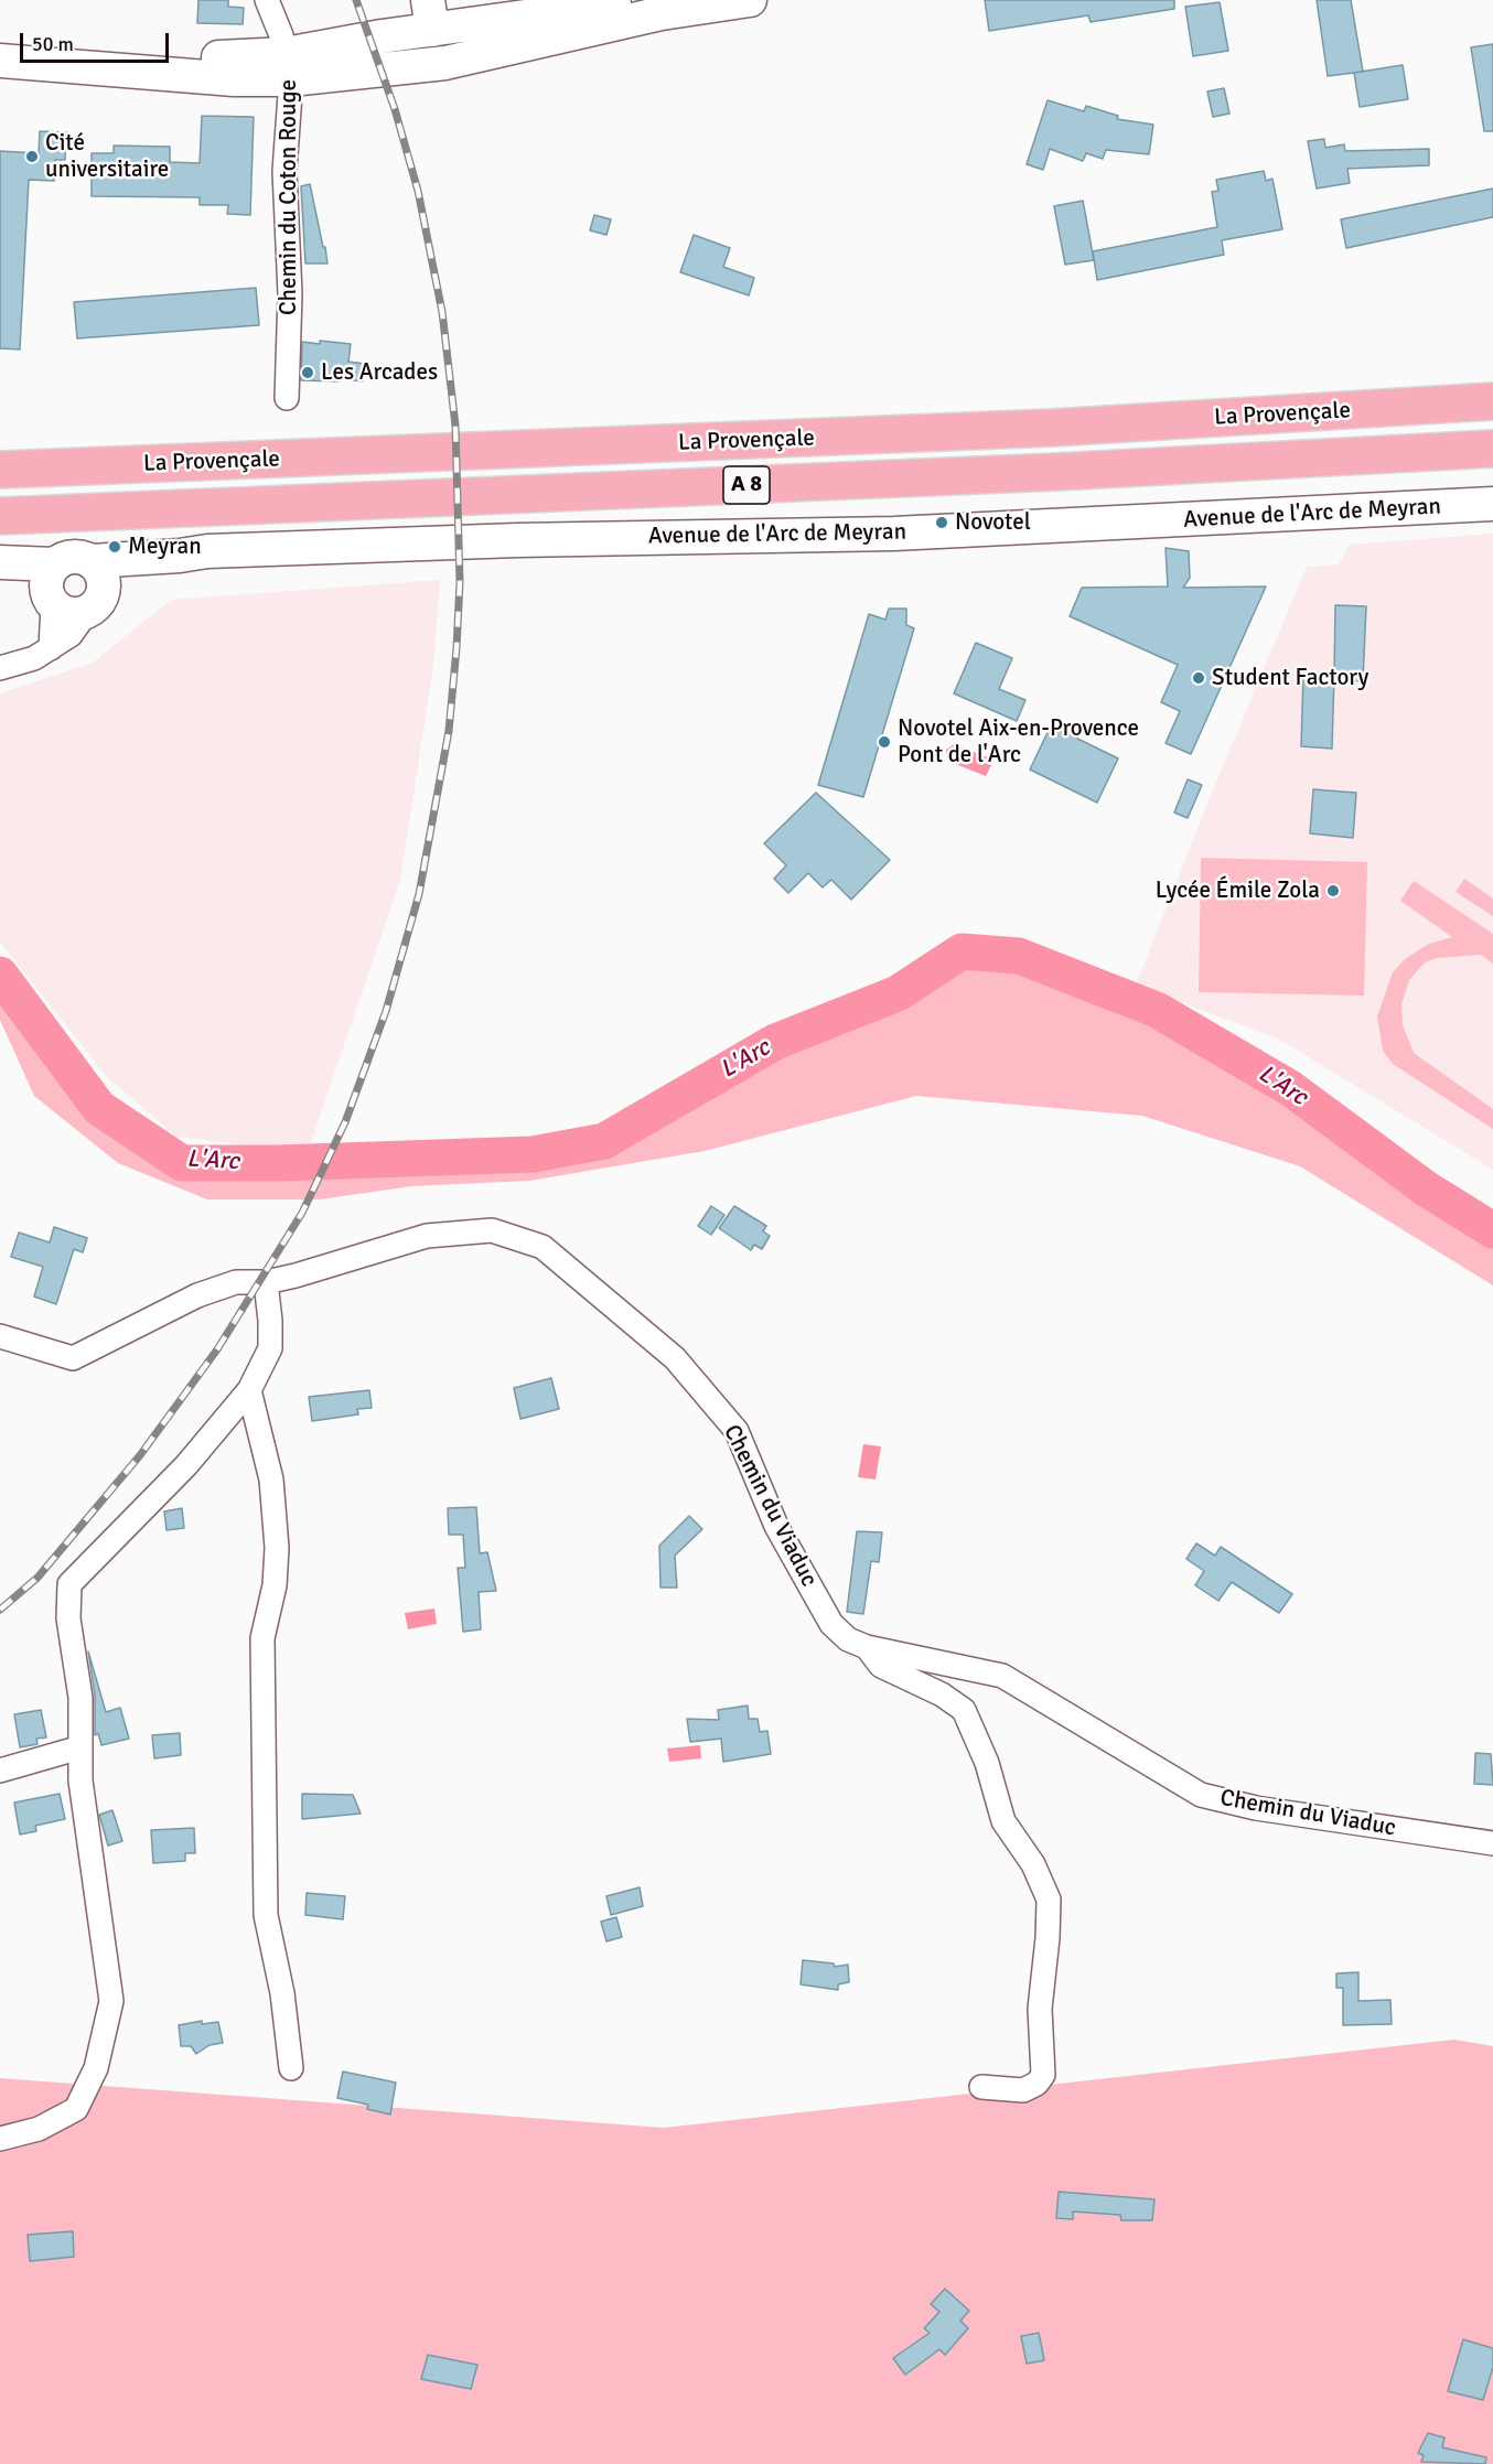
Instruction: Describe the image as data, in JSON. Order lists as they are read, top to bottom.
{
  "streets": {
    "highway": ["La Provençale", "A 8"],
    "main road": ["Avenue de l'Arc de Meyran"],
    "street": ["Chemin du Coton Rouge", "Chemin du Viaduc"]
  },
  "water": ["L'Arc"],
  "places": [
    "Cité universitaire",
    "Les Arcades",
    "Novotel",
    "Meyran",
    "Student Factory",
    "Novotel Aix-en-Provence Pont de l'Arc",
    "Lycée Émile Zola"
  ],
  "scale_bar": "50 m"
}
